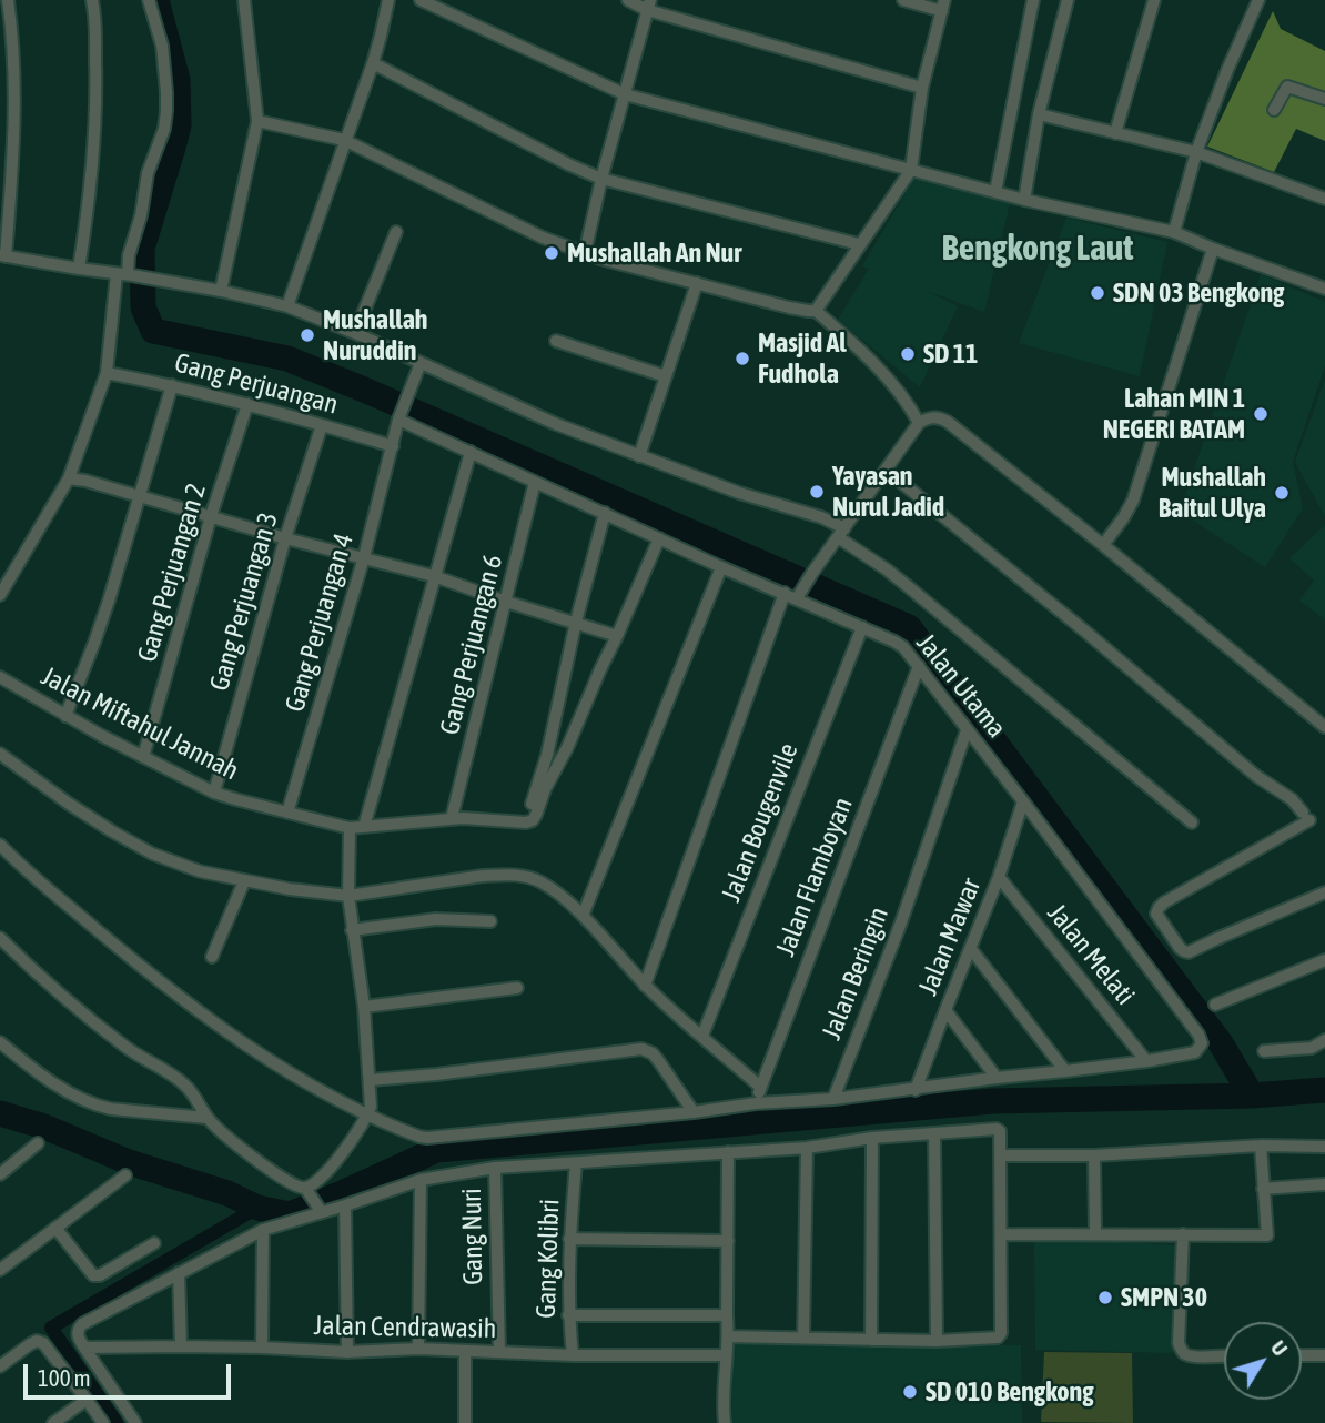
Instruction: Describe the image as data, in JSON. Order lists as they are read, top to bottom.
{
  "streets": {
    "street": [
      "Gang Perjuangan",
      "Gang Perjuangan 2",
      "Gang Perjuangan 3",
      "Gang Perjuangan 4",
      "Gang Perjuangan 6",
      "Jalan Utama",
      "Jalan Miftahul Jannah",
      "Jalan Bougenvile",
      "Jalan Flamboyan",
      "Jalan Mawar",
      "Jalan Melati",
      "Jalan Beringin",
      "Gang Nuri",
      "Gang Kolibri",
      "Jalan Cendrawasih"
    ]
  },
  "crossings": [
    ["Gang Perjuangan", "Gang Perjuangan 2"],
    ["Gang Perjuangan", "Gang Perjuangan 3"],
    ["Gang Perjuangan", "Gang Perjuangan 4"],
    ["Gang Perjuangan 2", "Jalan Miftahul Jannah"],
    ["Gang Perjuangan 3", "Jalan Miftahul Jannah"],
    ["Gang Perjuangan 4", "Jalan Utama"],
    ["Gang Perjuangan 4", "Jalan Miftahul Jannah"],
    ["Gang Perjuangan 6", "Jalan Utama"],
    ["Gang Perjuangan 6", "Jalan Miftahul Jannah"],
    ["Jalan Utama", "Jalan Bougenvile"],
    ["Jalan Utama", "Jalan Flamboyan"],
    ["Jalan Utama", "Jalan Mawar"],
    ["Jalan Utama", "Jalan Melati"],
    ["Jalan Utama", "Jalan Beringin"],
    ["Jalan Mawar", "Jalan Melati"],
    ["Gang Nuri", "Jalan Cendrawasih"],
    ["Gang Kolibri", "Jalan Cendrawasih"]
  ],
  "districts": ["Bengkong Laut"],
  "places": [
    "Mushallah An Nur",
    "SDN 03 Bengkong",
    "Mushallah Nuruddin",
    "SD 11",
    "Masjid Al Fudhola",
    "Lahan MIN 1 NEGERI BATAM",
    "Yayasan Nurul Jadid",
    "Mushallah Baitul Ulya",
    "SMPN 30",
    "SD 010 Bengkong"
  ],
  "scale_bar": "100 m",
  "north": "top right"
}
